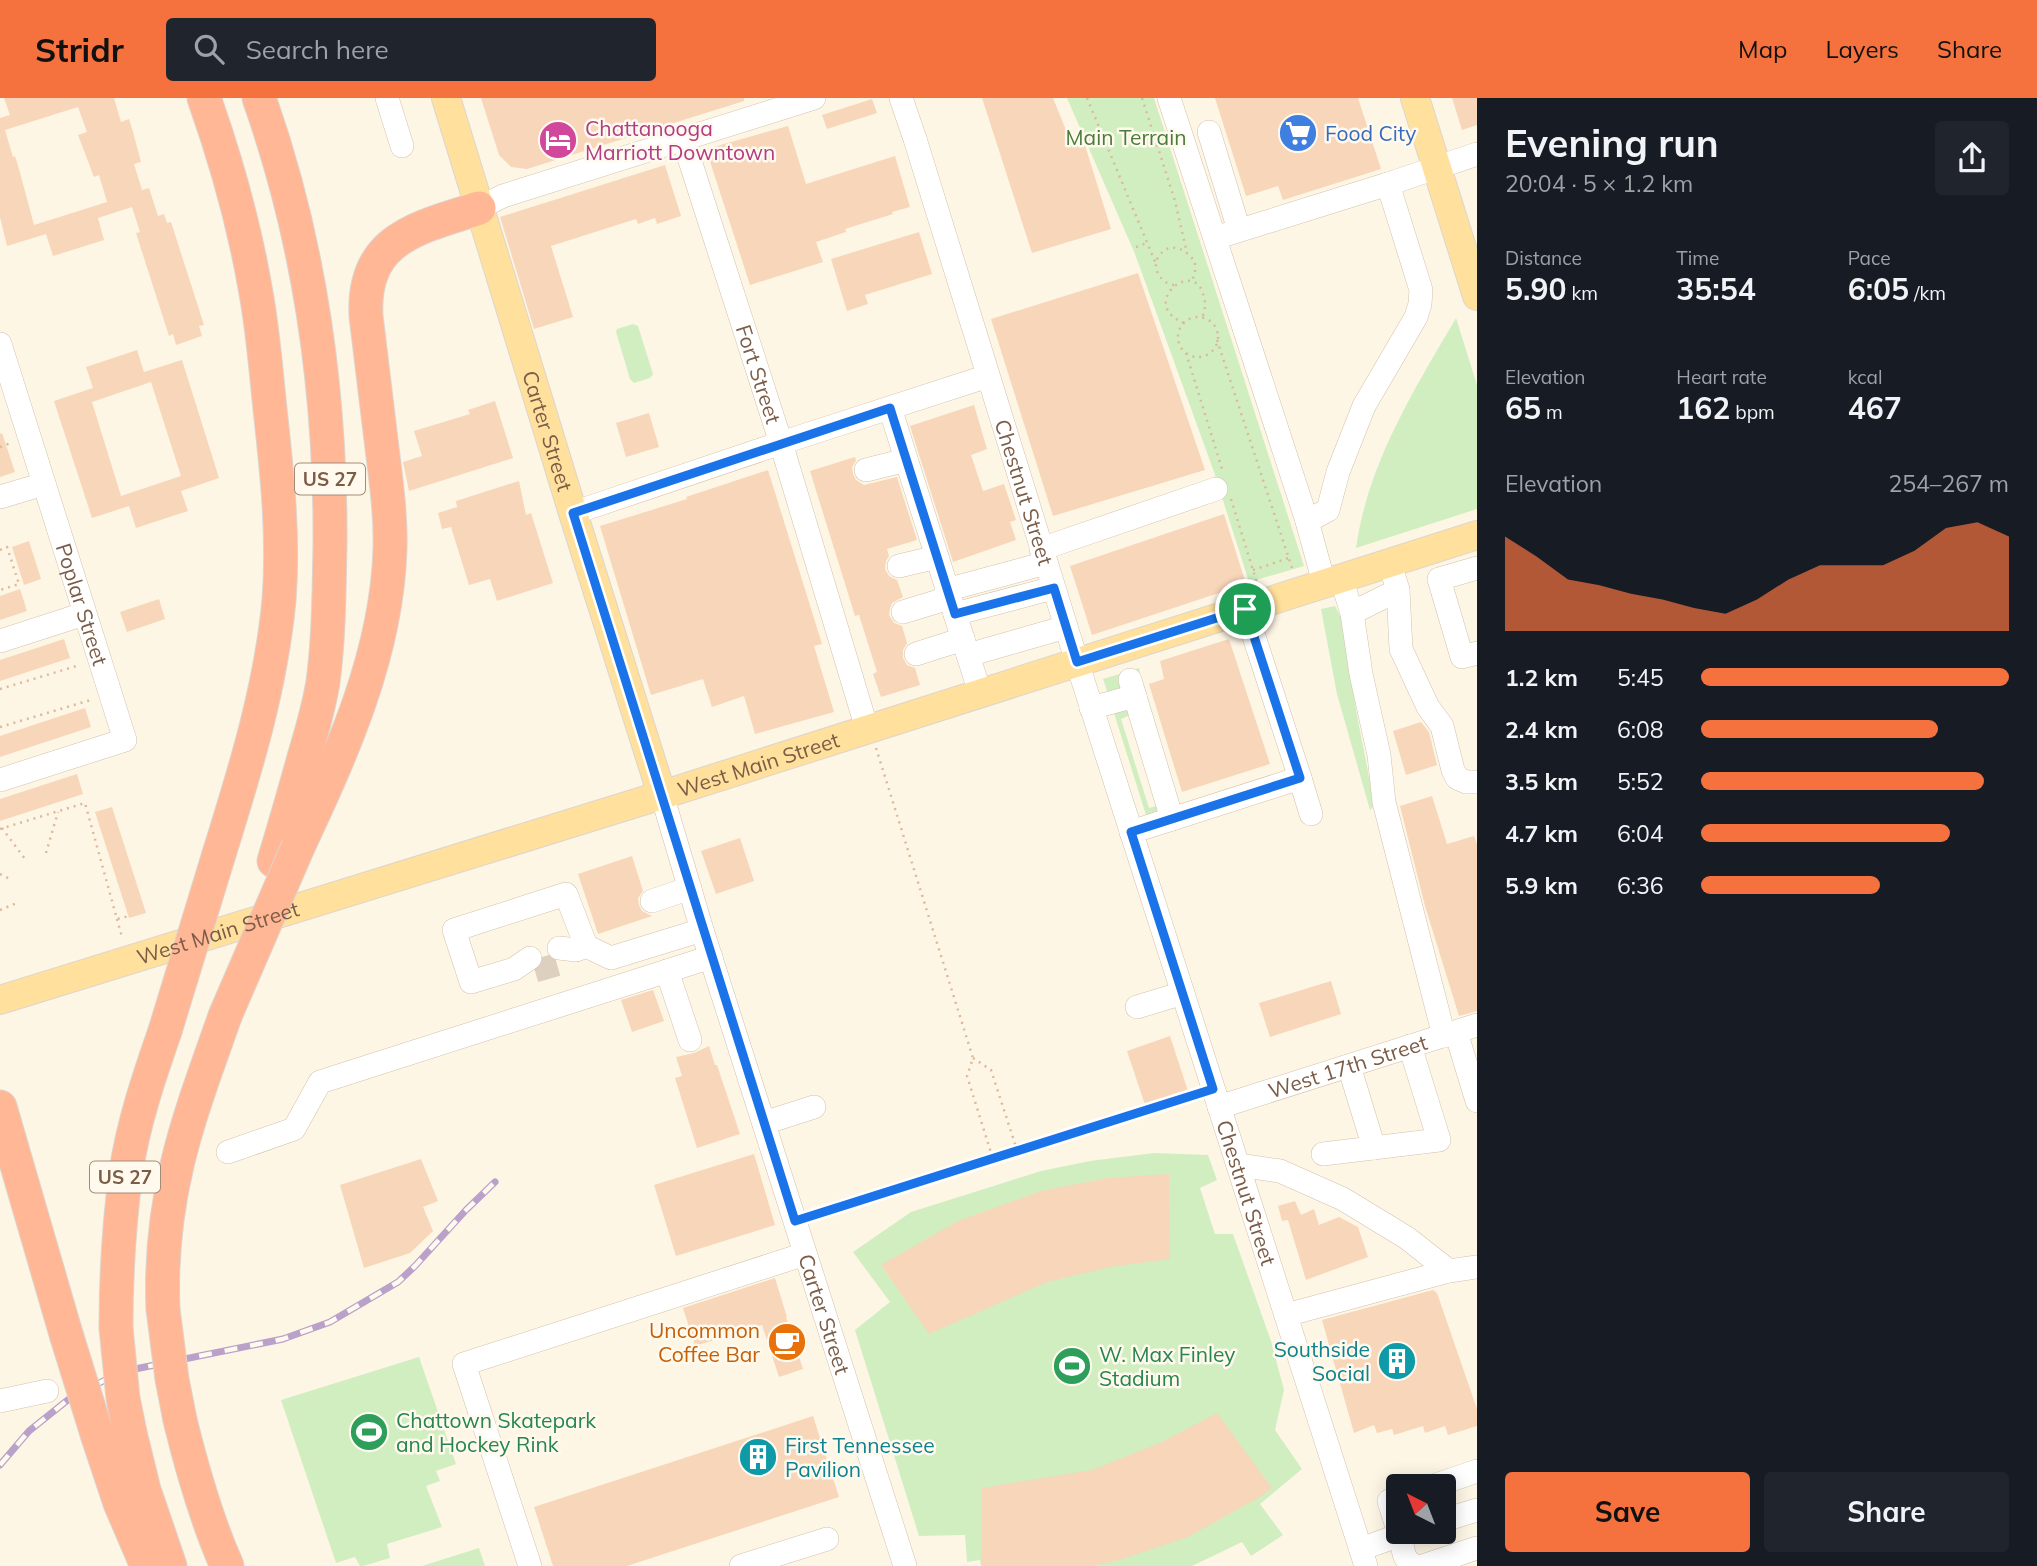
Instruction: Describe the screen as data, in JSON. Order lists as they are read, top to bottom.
{
  "streets": {
    "highway": ["US 27"],
    "main road": ["Carter Street", "West Main Street"],
    "street": [
      "Fort Street",
      "Chestnut Street",
      "Poplar Street",
      "West 17th Street"
    ]
  },
  "crossings": [
    ["Fort Street", "West Main Street"],
    ["Carter Street", "West Main Street"],
    ["Chestnut Street", "West Main Street"],
    ["Chestnut Street", "West 17th Street"]
  ],
  "parks": ["Main Terrain"],
  "places": {
    "supermarket": ["Food City"],
    "hotel": ["Chattanooga Marriott Downtown"],
    "cafe": ["Uncommon Coffee Bar"],
    "building": ["Southside Social", "First Tennessee Pavilion"],
    "sports": ["W. Max Finley Stadium", "Chattown Skatepark and Hockey Rink"]
  },
  "north": "top left",
  "page": {
    "header": "Stridr",
    "search": "Search here",
    "nav": ["Map", "Layers", "Share"],
    "heading": ["Evening run", "20:04 · 5 × 1.2 km"],
    "stats": [
      ["Distance", "5.90 km"],
      ["Time", "35:54"],
      ["Pace", "6:05 /km"],
      ["Elevation", "65 m"],
      ["Heart rate", "162 bpm"],
      ["kcal", "467"]
    ],
    "chart": ["Elevation", "254–267 m"],
    "list": [
      {
        "name": "1.2 km",
        "note": "5:45"
      },
      {
        "name": "2.4 km",
        "note": "6:08"
      },
      {
        "name": "3.5 km",
        "note": "5:52"
      },
      {
        "name": "4.7 km",
        "note": "6:04"
      },
      {
        "name": "5.9 km",
        "note": "6:36"
      }
    ],
    "buttons": ["Save", "Share"]
  }
}
